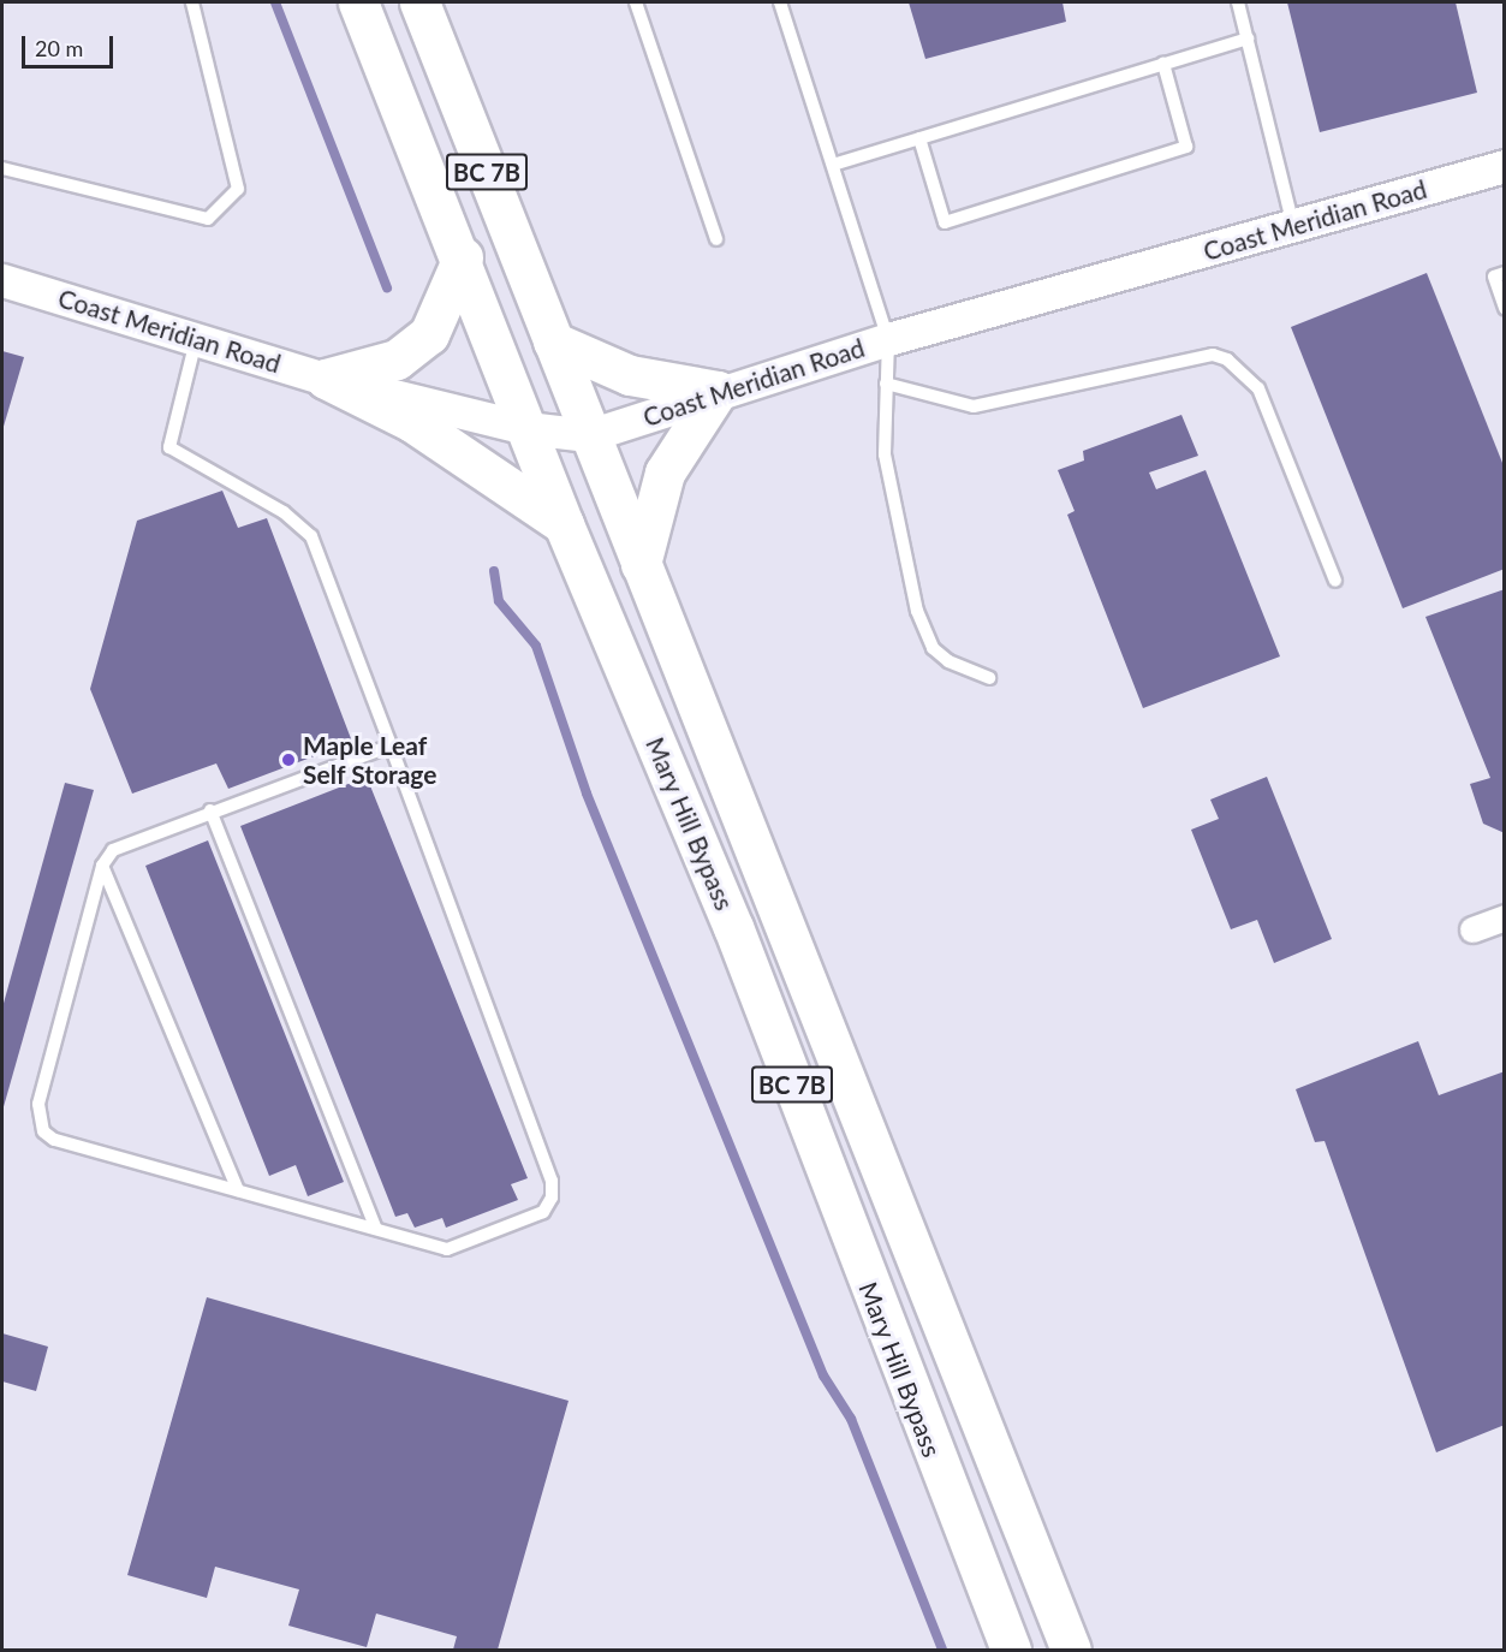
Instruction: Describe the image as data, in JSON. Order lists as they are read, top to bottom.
{
  "streets": {
    "highway": ["BC 7B", "Mary Hill Bypass"],
    "street": ["Coast Meridian Road"]
  },
  "crossings": [
    ["Coast Meridian Road", "Mary Hill Bypass"]
  ],
  "places": ["Maple Leaf Self Storage"],
  "scale_bar": "20 m"
}
